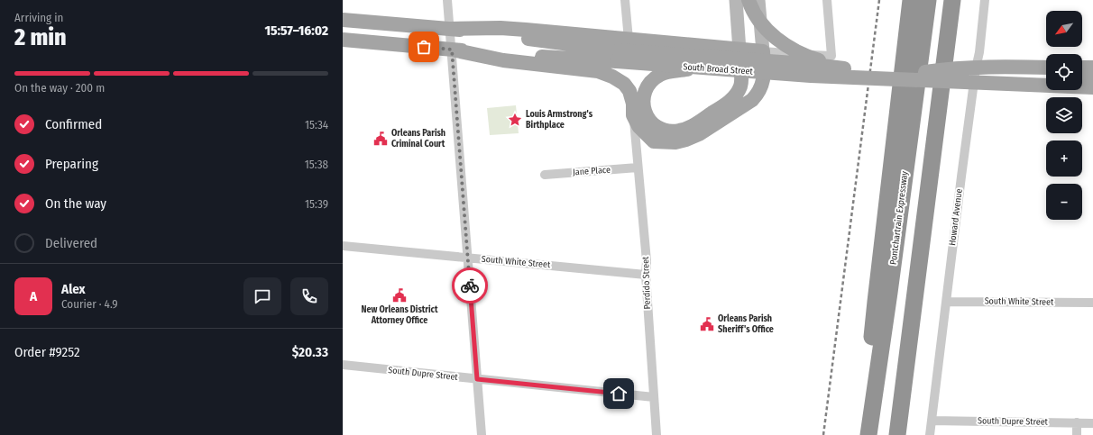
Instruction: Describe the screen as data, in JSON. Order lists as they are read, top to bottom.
{
  "streets": {
    "highway": ["Pontchartrain Expressway"],
    "main road": ["South Broad Street"],
    "street": [
      "Jane Place",
      "Howard Avenue",
      "South White Street",
      "Perdido Street",
      "South Dupre Street"
    ]
  },
  "crossings": [
    ["Jane Place", "Perdido Street"],
    ["Howard Avenue", "South White Street"],
    ["Howard Avenue", "South Dupre Street"],
    ["South White Street", "Perdido Street"],
    ["Perdido Street", "South Dupre Street"]
  ],
  "places": {
    "place": ["Louis Armstrong's Birthplace"],
    "public building": ["Orleans Parish Criminal Court", "New Orleans District Attorney Office", "Orleans Parish Sheriff's Office"]
  },
  "north": "bottom left",
  "page": {
    "heading": ["2 min", "Arriving in", "15:57–16:02"],
    "panel": [
      "Alex",
      "Courier · 4.9",
      "Order #9252",
      "$20.33"
    ],
    "map_buttons": ["+", "−"],
    "bar": "On the way · 200 m",
    "list": [
      ["Confirmed", "15:34"],
      ["Preparing", "15:38"],
      ["On the way", "15:39"],
      "Delivered"
    ],
    "round": "A"
  }
}
